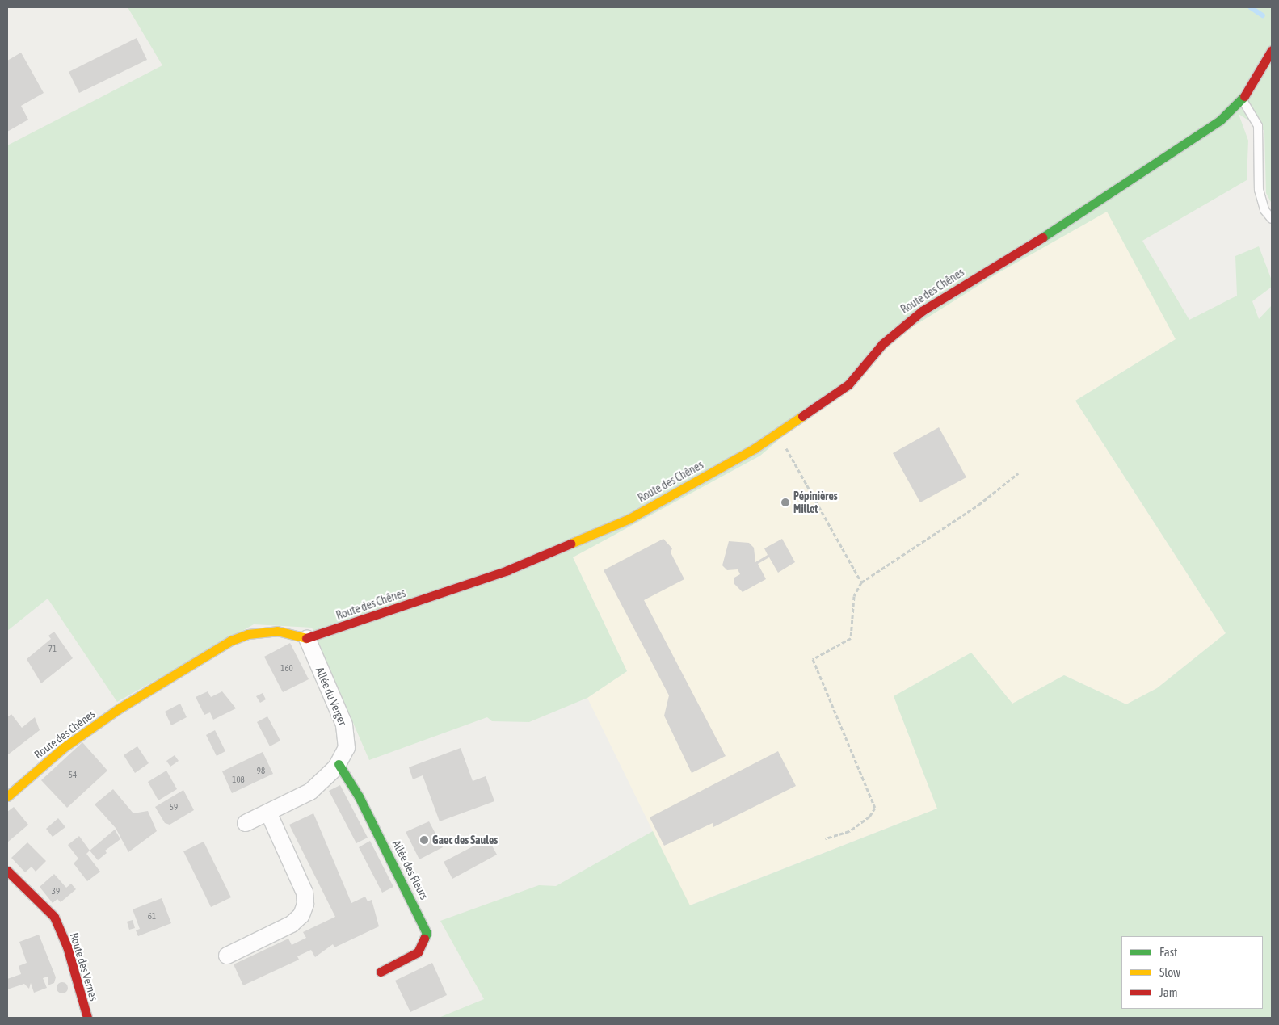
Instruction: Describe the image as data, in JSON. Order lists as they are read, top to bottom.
{
  "streets": {
    "street": [
      "Route des Chênes",
      "Allée du Verger",
      "Allée des Fleurs",
      "Route des Vernes"
    ]
  },
  "crossings": [
    ["Route des Chênes", "Allée du Verger"],
    ["Allée du Verger", "Allée des Fleurs"]
  ],
  "places": ["Pépinières Millet", "Gaec des Saules"],
  "house_numbers": [
    "71",
    "160",
    "98",
    "54",
    "108",
    "59",
    "39",
    "61"
  ],
  "legend": ["Fast", "Slow", "Jam"]
}
